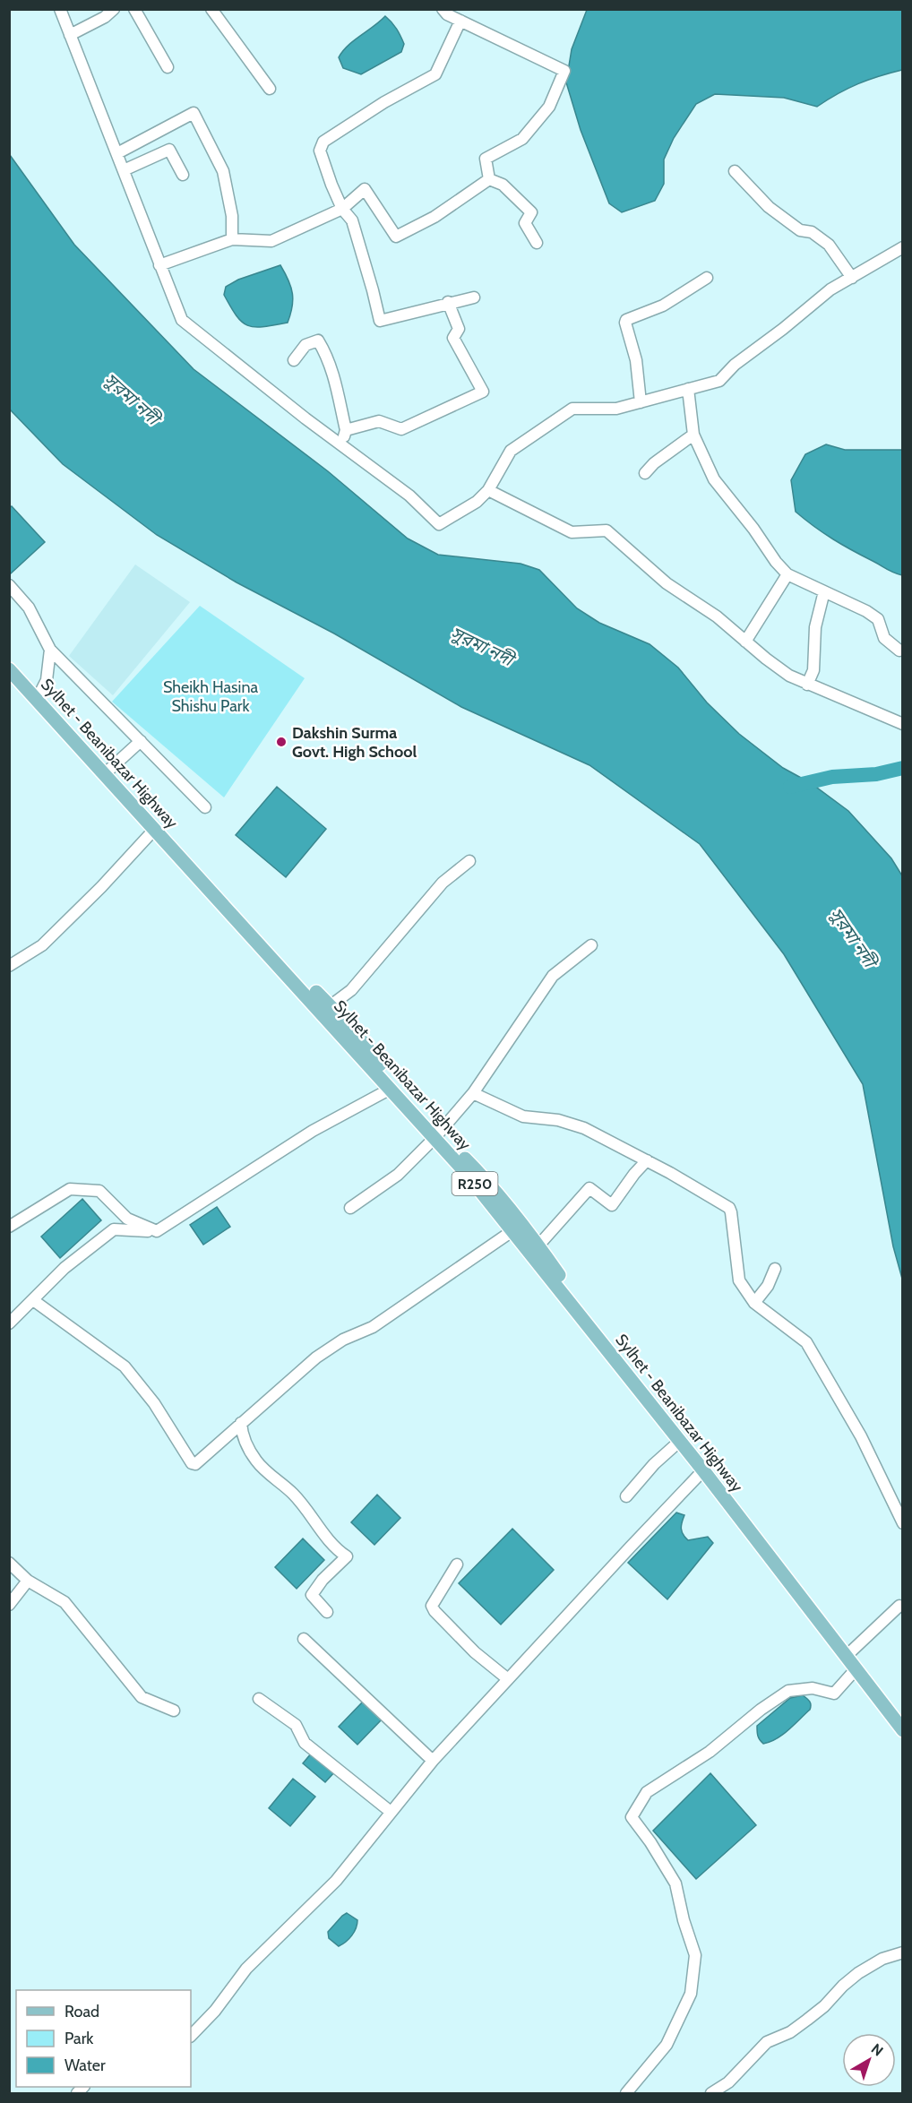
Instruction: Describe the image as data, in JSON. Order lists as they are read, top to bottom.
{
  "streets": {
    "main road": ["Sylhet - Beanibazar Highway", "R250"]
  },
  "water": ["সুরমা নদী"],
  "parks": ["Sheikh Hasina Shishu Park"],
  "places": ["Dakshin Surma Govt. High School"],
  "legend": ["Road", "Park", "Water"],
  "north": "top right"
}
